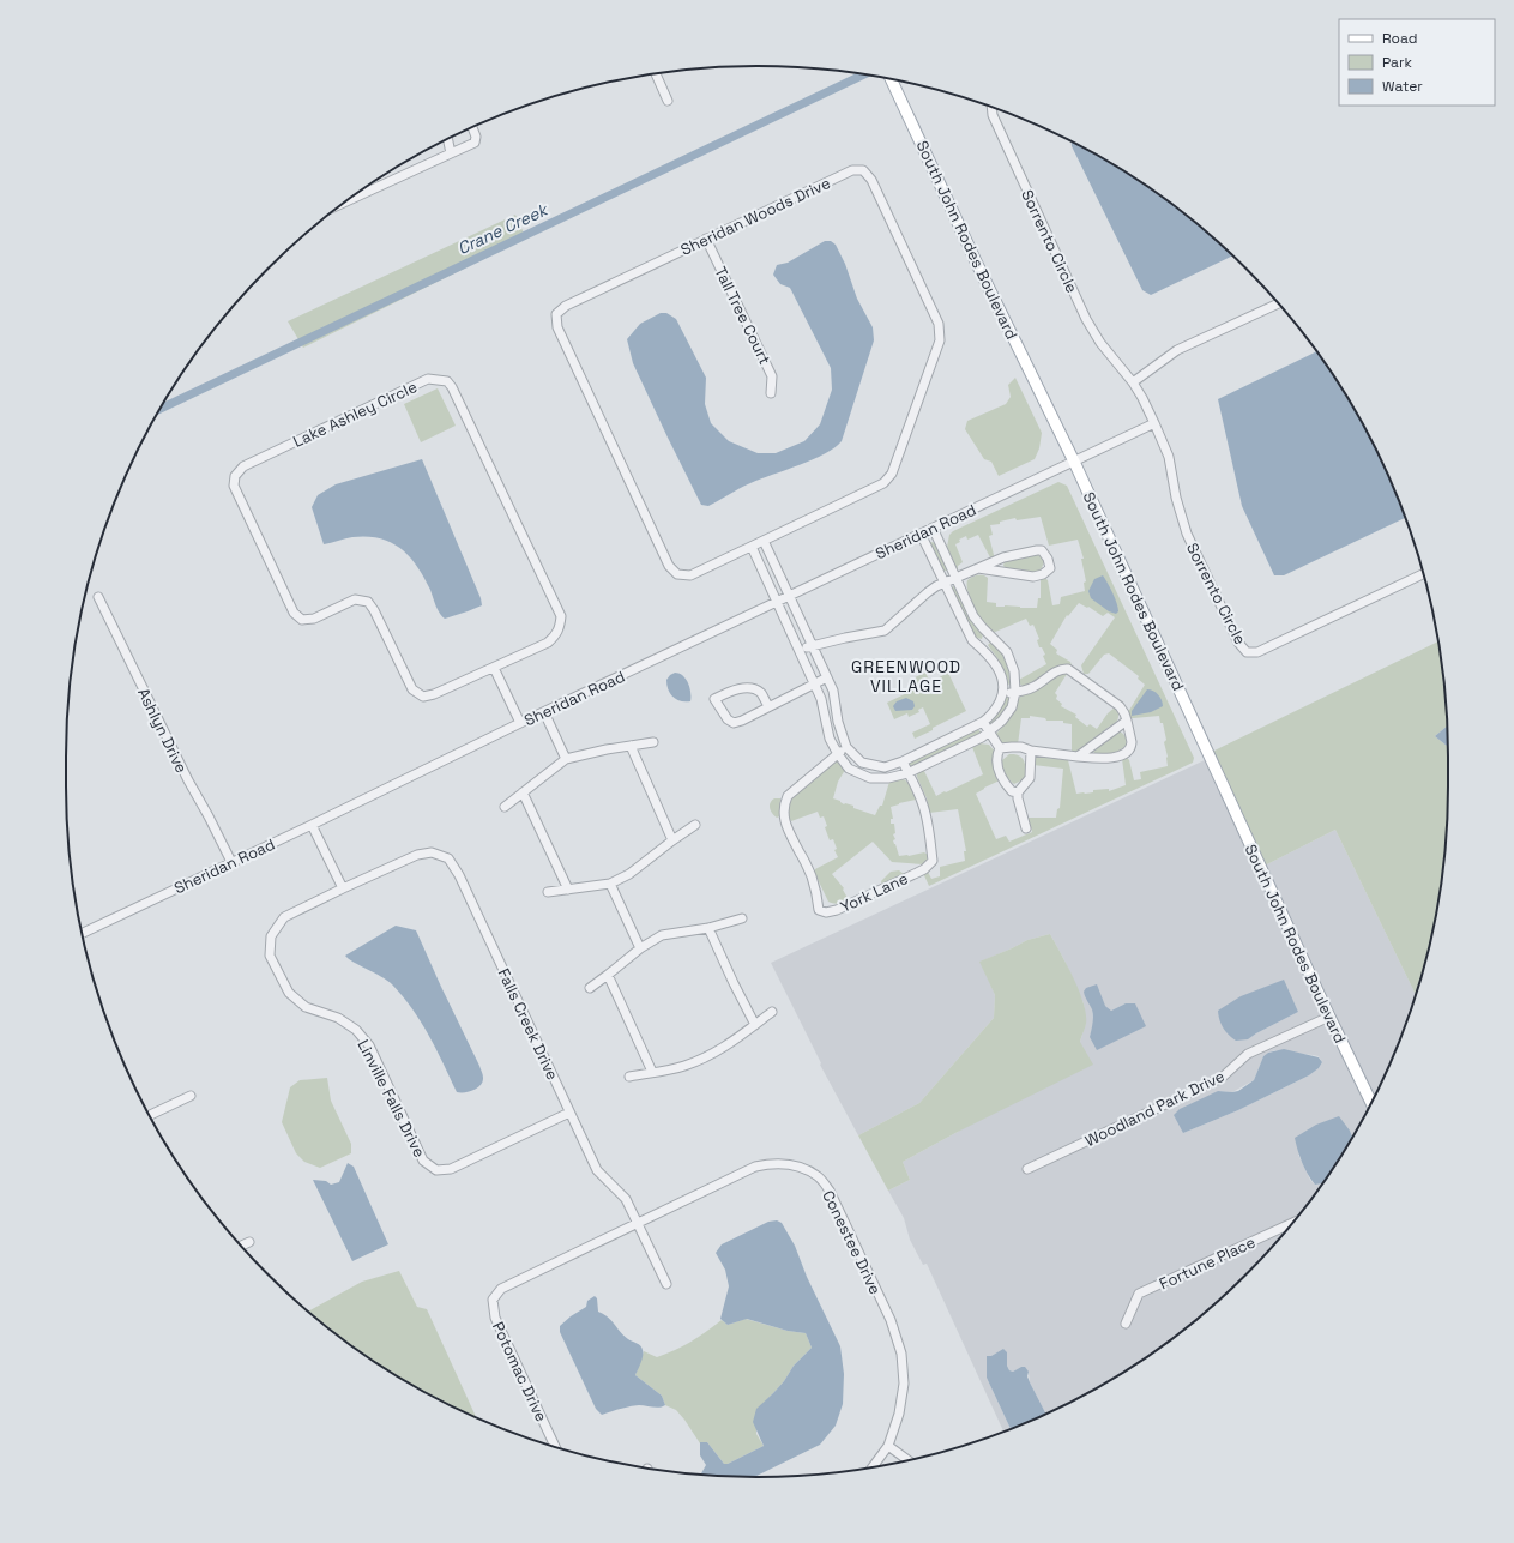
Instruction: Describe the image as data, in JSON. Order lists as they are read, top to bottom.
{
  "streets": {
    "main road": ["South John Rodes Boulevard"],
    "street": [
      "Sheridan Woods Drive",
      "Sorrento Circle",
      "Tall Tree Court",
      "Lake Ashley Circle",
      "Sheridan Road",
      "Ashlyn Drive",
      "York Lane",
      "Falls Creek Drive",
      "Linville Falls Drive",
      "Woodland Park Drive",
      "Conestee Drive",
      "Fortune Place",
      "Potomac Drive"
    ]
  },
  "crossings": [
    ["Sheridan Woods Drive", "Tall Tree Court"],
    ["South John Rodes Boulevard", "Sheridan Road"],
    ["South John Rodes Boulevard", "Woodland Park Drive"],
    ["Sheridan Road", "Ashlyn Drive"],
    ["Falls Creek Drive", "Linville Falls Drive"],
    ["Falls Creek Drive", "Conestee Drive"],
    ["Conestee Drive", "Potomac Drive"]
  ],
  "districts": ["GREENWOOD VILLAGE"],
  "water": ["Crane Creek"],
  "legend": ["Road", "Park", "Water"]
}
